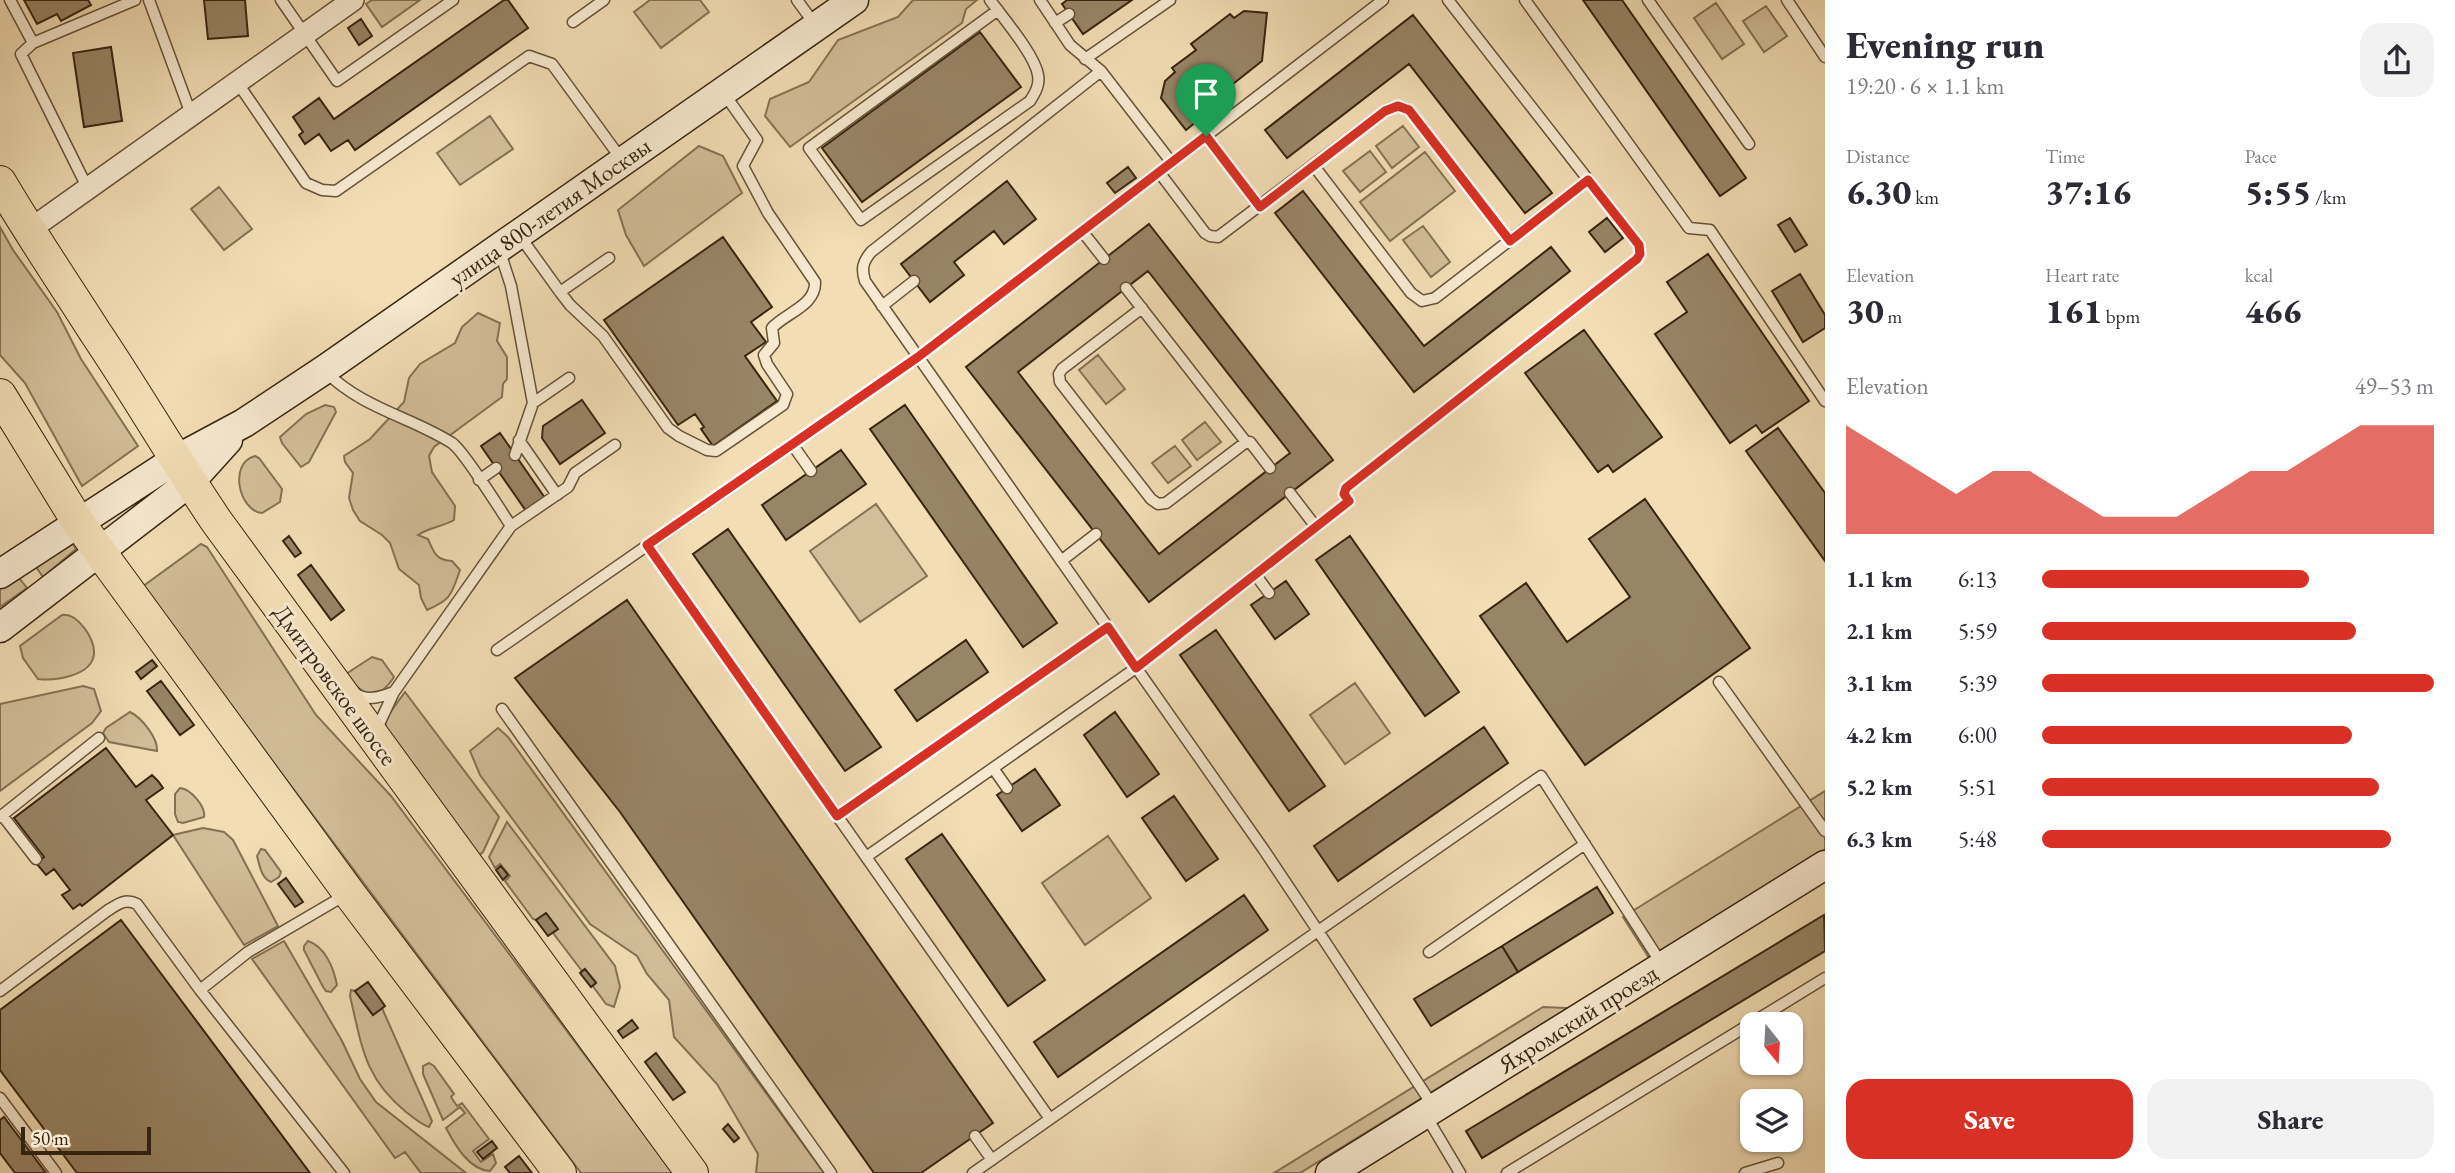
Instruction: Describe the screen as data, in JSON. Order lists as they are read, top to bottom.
{
  "streets": {
    "main road": ["улица 800-летия Москвы", "Дмитровское шоссе", "Яхромский проезд"]
  },
  "crossings": [
    ["улица 800-летия Москвы", "Дмитровское шоссе"]
  ],
  "scale_bar": "50 m",
  "north": "bottom",
  "page": {
    "heading": ["Evening run", "19:20 · 6 × 1.1 km"],
    "stats": [
      ["Distance", "6.30 km"],
      ["Time", "37:16"],
      ["Pace", "5:55 /km"],
      ["Elevation", "30 m"],
      ["Heart rate", "161 bpm"],
      ["kcal", "466"]
    ],
    "chart": ["Elevation", "49–53 m"],
    "list": [
      {
        "name": "1.1 km",
        "note": "6:13"
      },
      {
        "name": "2.1 km",
        "note": "5:59"
      },
      {
        "name": "3.1 km",
        "note": "5:39"
      },
      {
        "name": "4.2 km",
        "note": "6:00"
      },
      {
        "name": "5.2 km",
        "note": "5:51"
      },
      {
        "name": "6.3 km",
        "note": "5:48"
      }
    ],
    "buttons": ["Save", "Share"],
    "scale": "50 m"
  }
}
